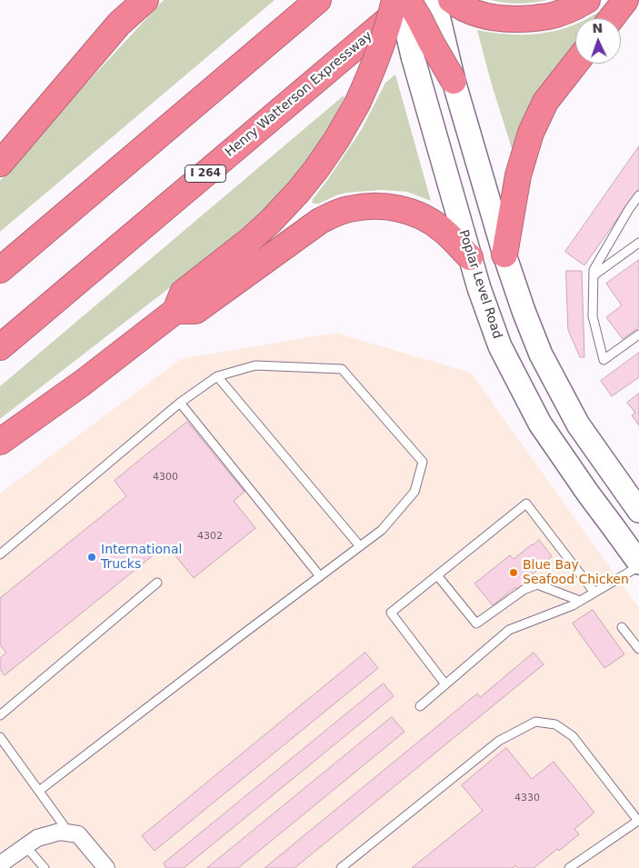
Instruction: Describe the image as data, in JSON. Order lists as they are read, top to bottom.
{
  "streets": {
    "highway": ["Henry Watterson Expressway", "I 264"],
    "main road": ["Poplar Level Road"]
  },
  "crossings": [
    ["Henry Watterson Expressway", "Poplar Level Road"]
  ],
  "places": ["International Trucks", "Blue Bay Seafood Chicken"],
  "house_numbers": ["4300", "4302", "4330"],
  "north": "top"
}
